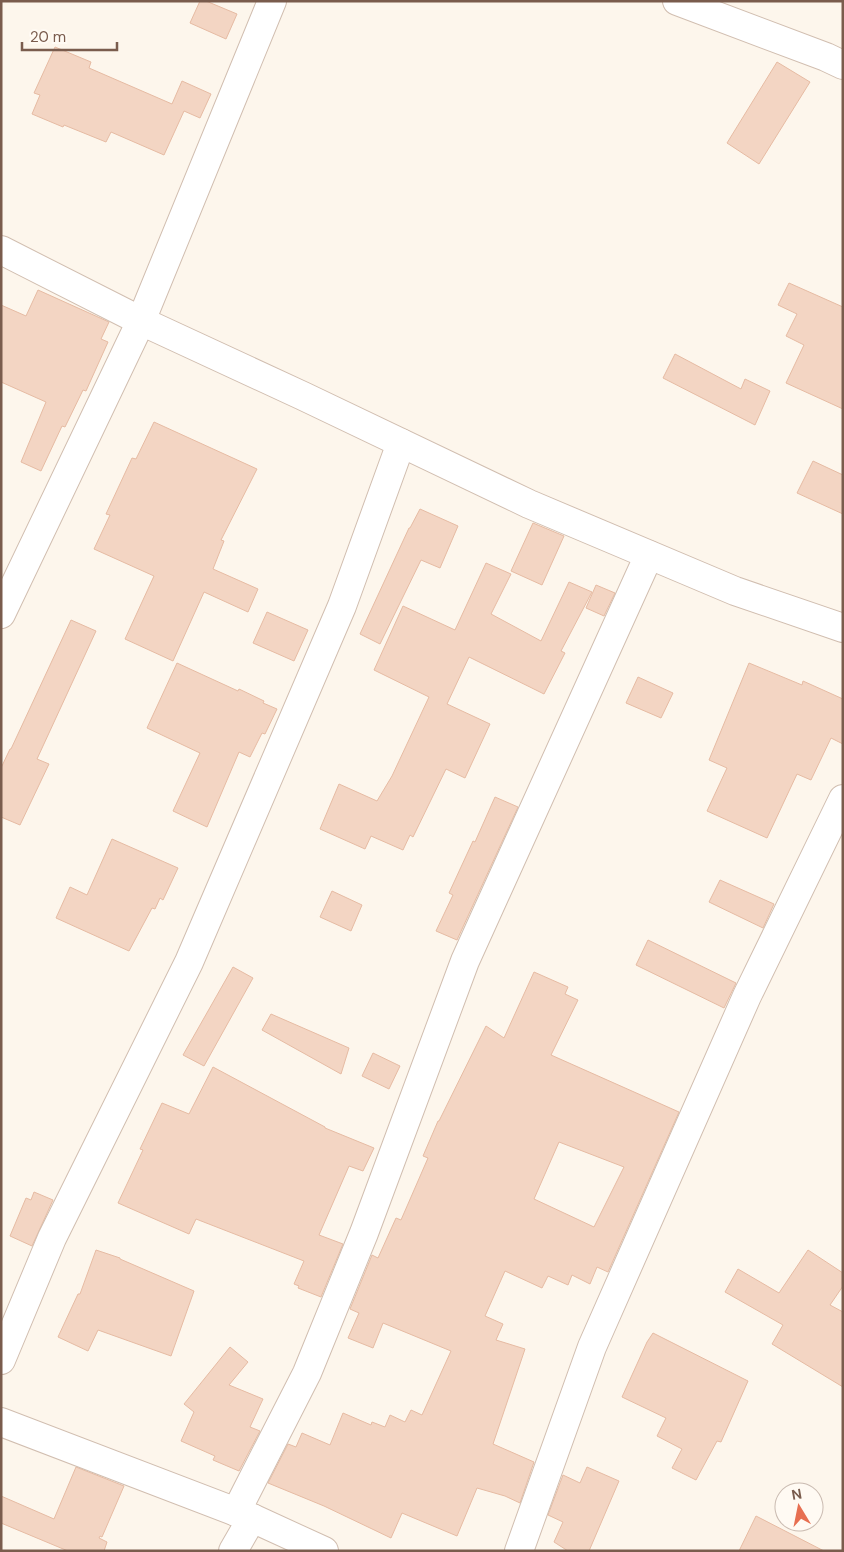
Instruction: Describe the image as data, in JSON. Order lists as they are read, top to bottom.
{
  "scale_bar": "20 m",
  "north": "top"
}
